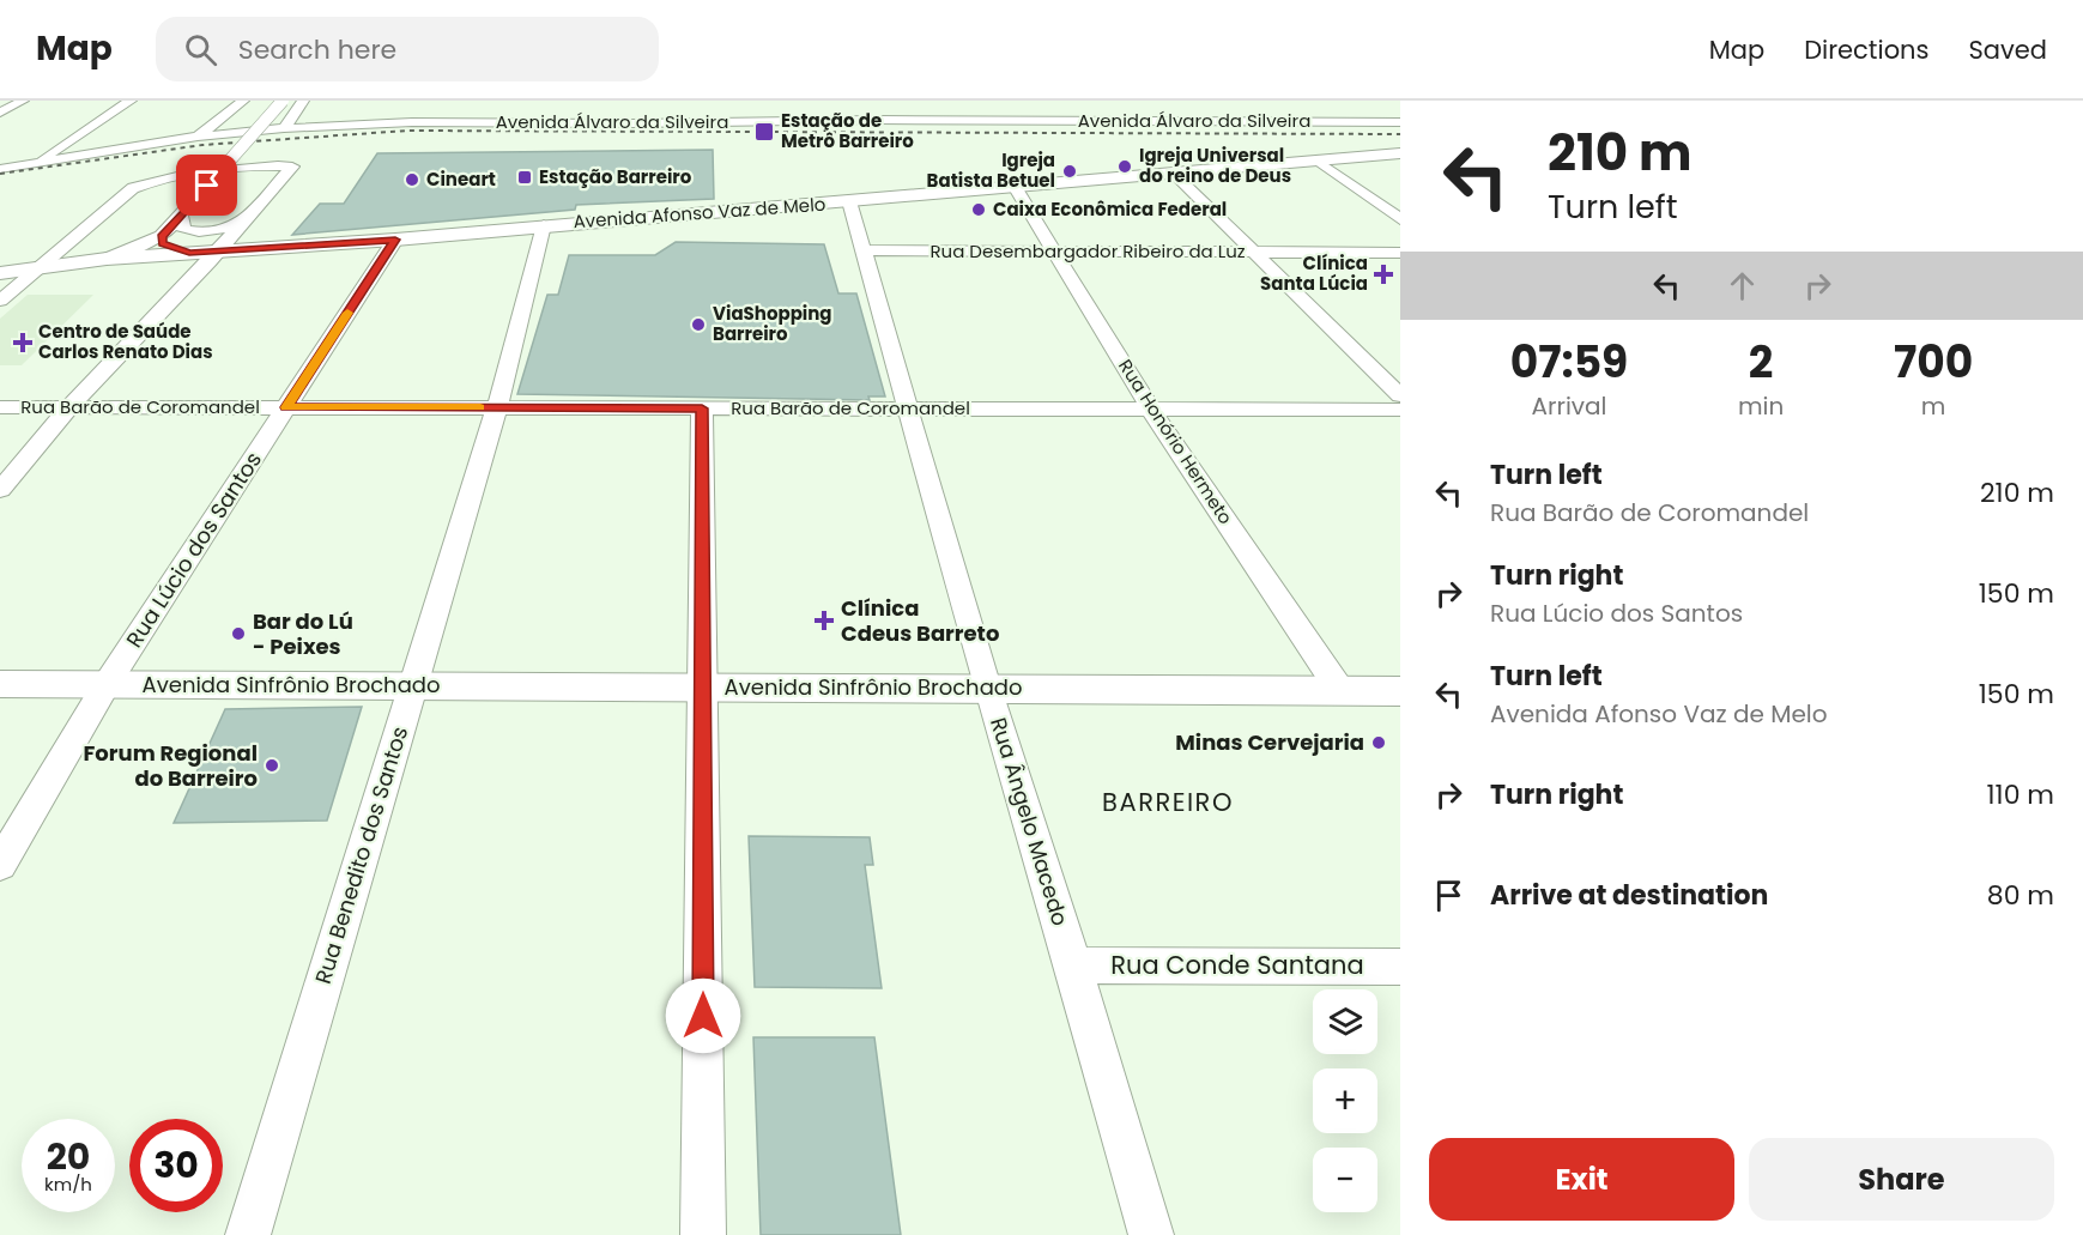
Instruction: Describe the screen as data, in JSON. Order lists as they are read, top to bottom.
{
  "streets": {
    "main road": ["Avenida Afonso Vaz de Melo", "Avenida Sinfrônio Brochado"],
    "street": [
      "Avenida Álvaro da Silveira",
      "Rua Desembargador Ribeiro da Luz",
      "Rua Barão de Coromandel",
      "Rua Honório Hermeto",
      "Rua Lúcio dos Santos",
      "Rua Ângelo Macedo",
      "Rua Benedito dos Santos",
      "Rua Conde Santana"
    ]
  },
  "crossings": [
    ["Avenida Afonso Vaz de Melo", "Rua Honório Hermeto"],
    ["Avenida Afonso Vaz de Melo", "Rua Lúcio dos Santos"],
    ["Avenida Afonso Vaz de Melo", "Rua Ângelo Macedo"],
    ["Avenida Afonso Vaz de Melo", "Rua Benedito dos Santos"],
    ["Rua Desembargador Ribeiro da Luz", "Rua Honório Hermeto"],
    ["Rua Desembargador Ribeiro da Luz", "Rua Ângelo Macedo"],
    ["Rua Barão de Coromandel", "Rua Honório Hermeto"],
    ["Rua Barão de Coromandel", "Rua Lúcio dos Santos"],
    ["Rua Barão de Coromandel", "Rua Ângelo Macedo"],
    ["Rua Barão de Coromandel", "Rua Benedito dos Santos"],
    ["Rua Honório Hermeto", "Avenida Sinfrônio Brochado"],
    ["Rua Lúcio dos Santos", "Avenida Sinfrônio Brochado"],
    ["Avenida Sinfrônio Brochado", "Rua Ângelo Macedo"],
    ["Avenida Sinfrônio Brochado", "Rua Benedito dos Santos"],
    ["Rua Ângelo Macedo", "Rua Conde Santana"]
  ],
  "districts": ["BARREIRO"],
  "places": {
    "transit": ["Estação de Metrô Barreiro", "Estação Barreiro"],
    "other": [
      "Igreja Universal do reino de Deus",
      "Igreja Batista Betuel",
      "Cineart",
      "Caixa Econômica Federal",
      "ViaShopping Barreiro",
      "Bar do Lú - Peixes",
      "Minas Cervejaria",
      "Forum Regional do Barreiro"
    ],
    "health": ["Clínica Santa Lúcia", "Centro de Saúde Carlos Renato Dias", "Clínica Cdeus Barreto"]
  },
  "page": {
    "header": "Map",
    "search": "Search here",
    "nav": ["Map", "Directions", "Saved"],
    "turn": ["210 m", "Turn left"],
    "eta": [
      "07:59",
      "Arrival",
      "2",
      "min",
      "700",
      "m"
    ],
    "list": [
      {
        "name": "Turn left",
        "note": "Rua Barão de Coromandel",
        "value": "210 m"
      },
      {
        "name": "Turn right",
        "note": "Rua Lúcio dos Santos",
        "value": "150 m"
      },
      {
        "name": "Turn left",
        "note": "Avenida Afonso Vaz de Melo",
        "value": "150 m"
      },
      {
        "name": "Turn right",
        "value": "110 m"
      },
      {
        "name": "Arrive at destination",
        "value": "80 m"
      }
    ],
    "map_buttons": ["+", "−"],
    "speed": "20 km/h",
    "limit": "30",
    "buttons": ["Exit", "Share"]
  }
}
